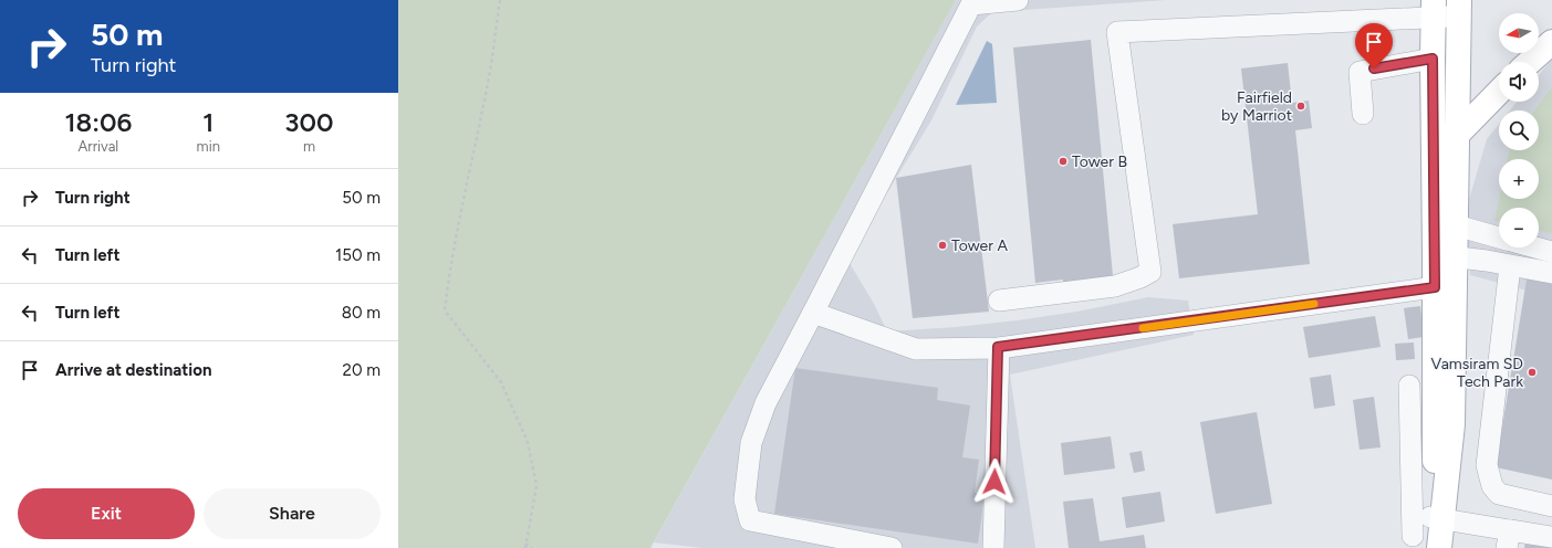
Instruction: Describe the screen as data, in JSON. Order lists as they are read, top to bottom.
{
  "places": [
    "Fairfield by Marriot",
    "Tower B",
    "Tower A",
    "Vamsiram SD Tech Park"
  ],
  "north": "left",
  "page": {
    "turn": ["50 m", "Turn right"],
    "map_buttons": ["+", "−"],
    "eta": [
      "18:06",
      "Arrival",
      "1",
      "min",
      "300",
      "m"
    ],
    "list": [
      {
        "name": "Turn right",
        "value": "50 m"
      },
      {
        "name": "Turn left",
        "value": "150 m"
      },
      {
        "name": "Turn left",
        "value": "80 m"
      },
      {
        "name": "Arrive at destination",
        "value": "20 m"
      }
    ],
    "buttons": ["Exit", "Share"]
  }
}
